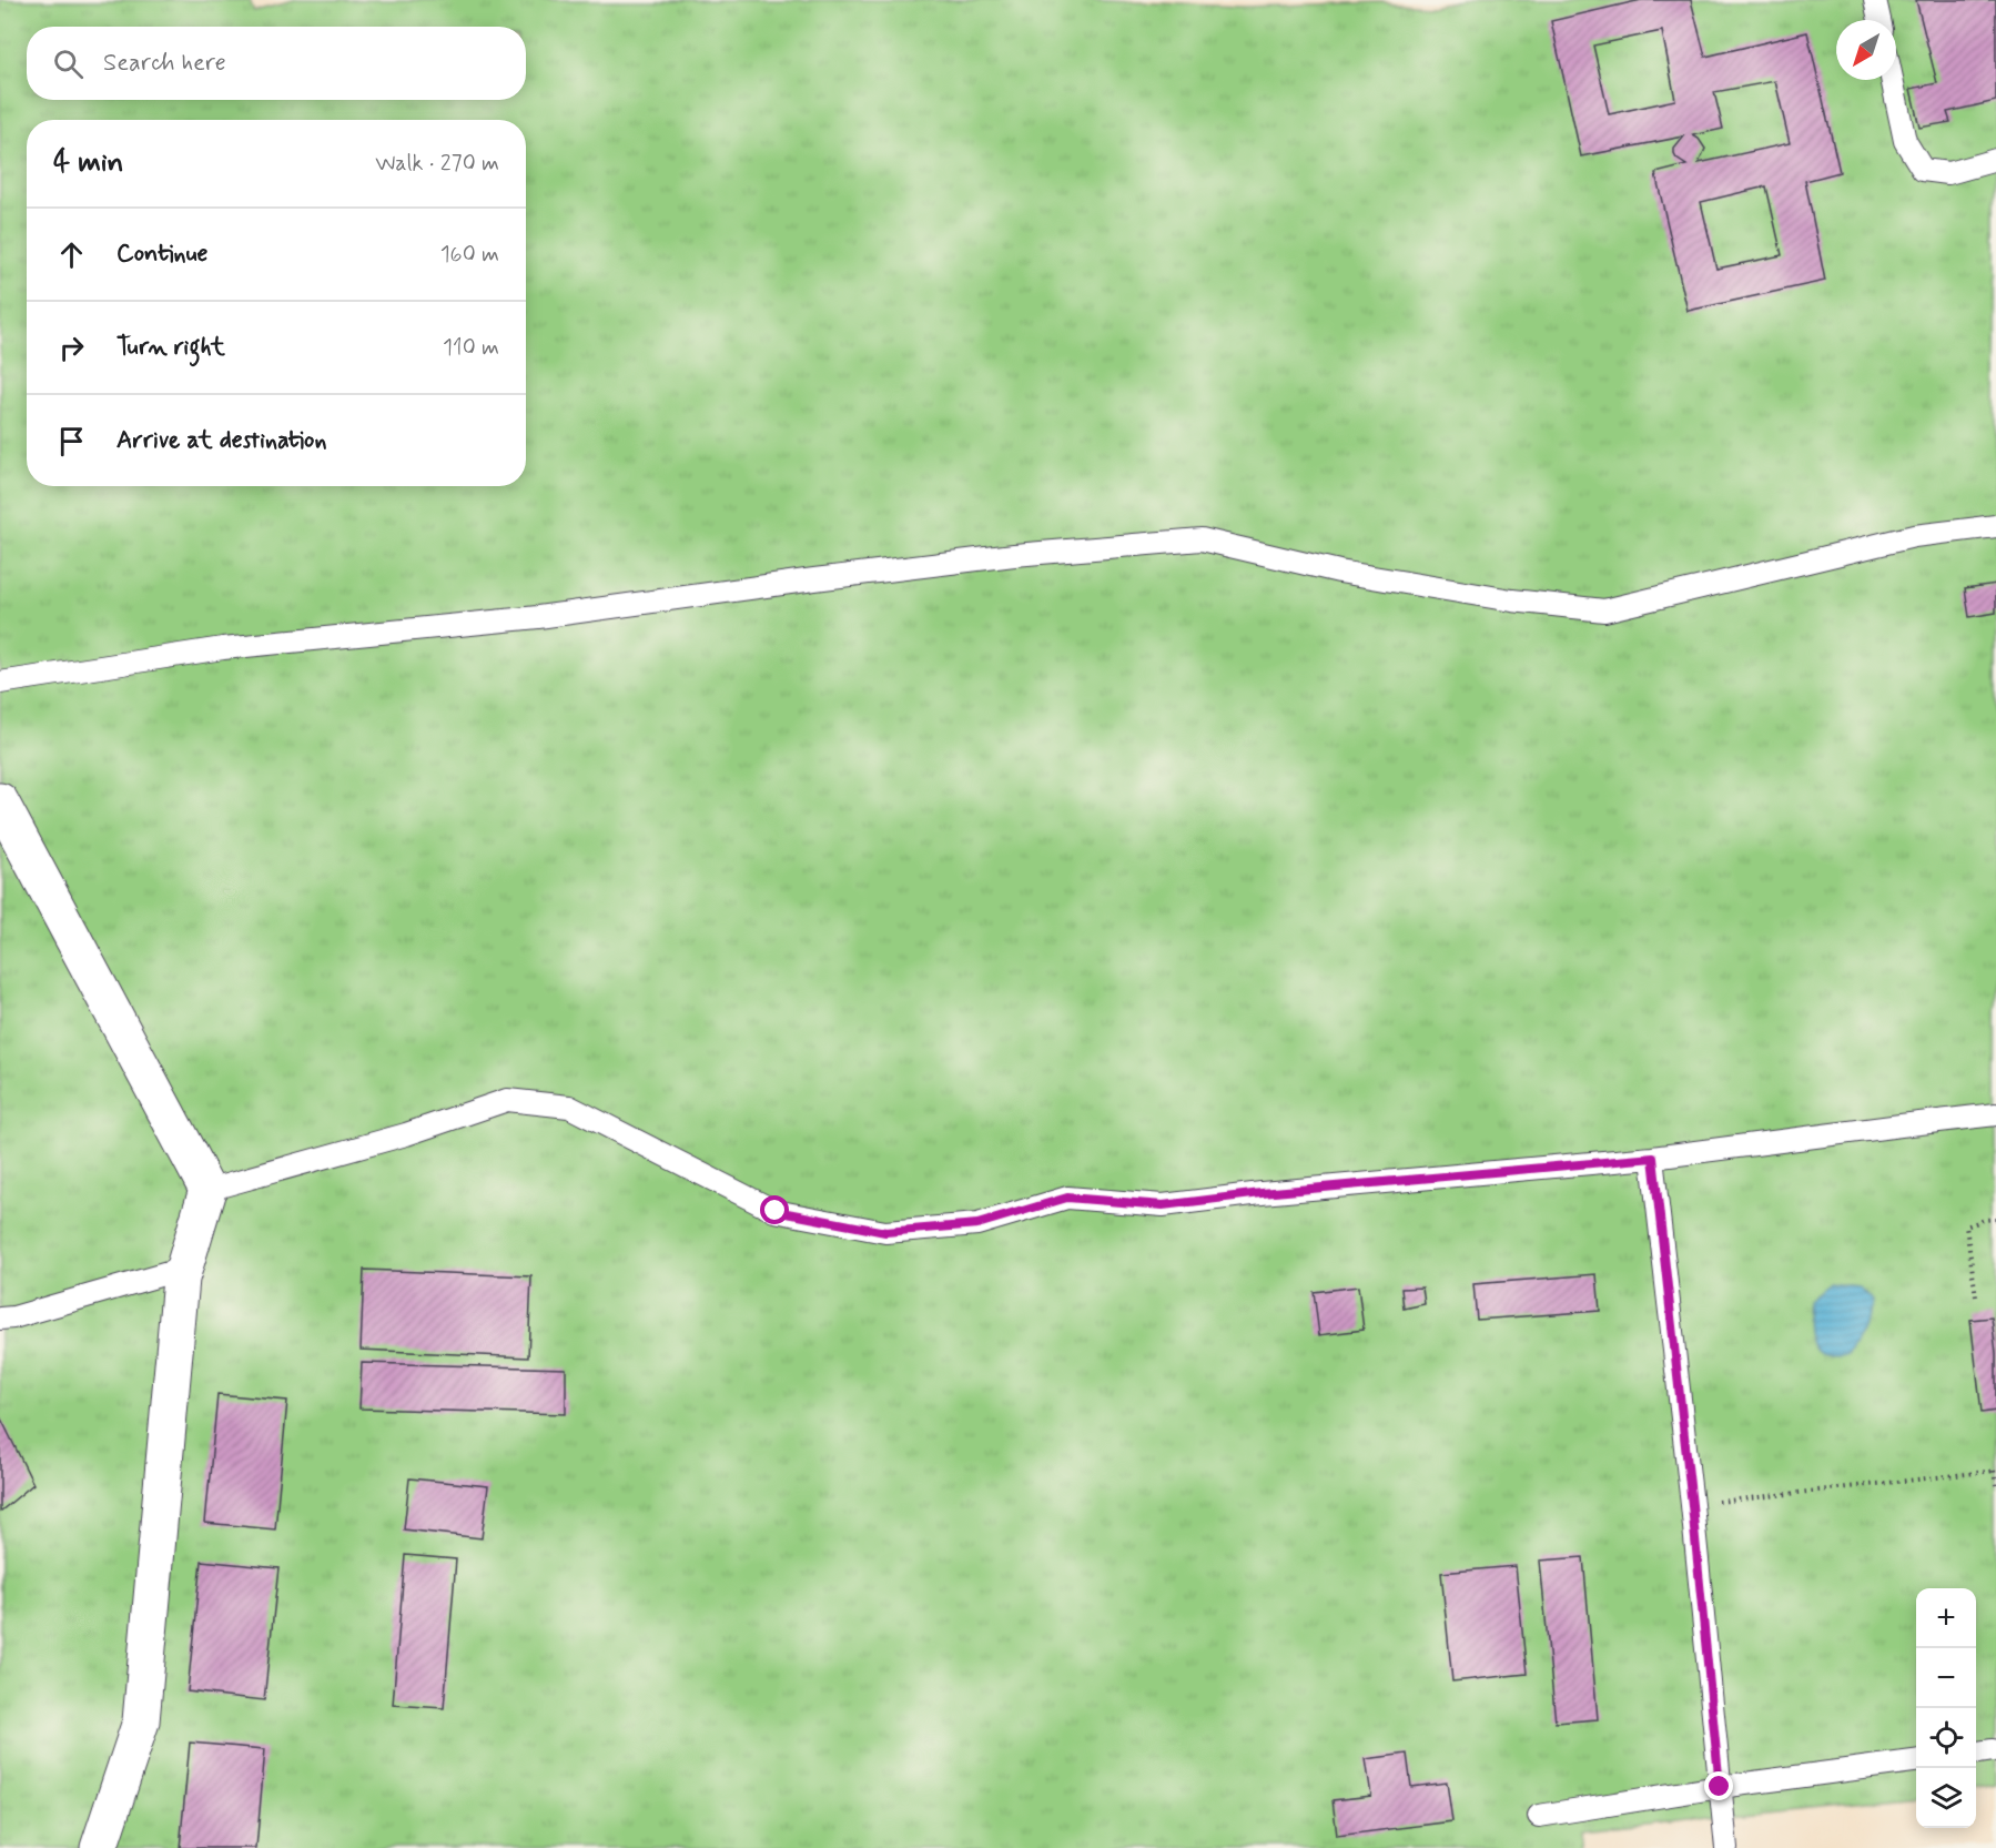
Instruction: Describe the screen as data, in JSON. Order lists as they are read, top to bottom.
{
  "north": "bottom left",
  "page": {
    "search": "Search here",
    "heading": ["4 min", "Walk · 270 m"],
    "list": [
      ["Continue", "160 m"],
      ["Turn right", "110 m"],
      "Arrive at destination"
    ],
    "map_buttons": ["+", "−"]
  }
}
